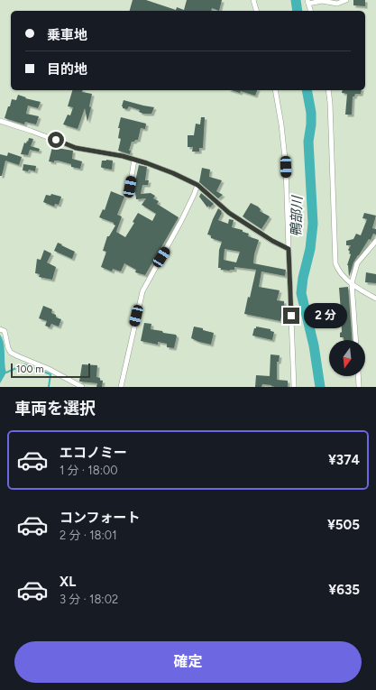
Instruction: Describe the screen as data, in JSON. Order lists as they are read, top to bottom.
{
  "water": ["鴨部川"],
  "scale_bar": "100 m",
  "north": "bottom",
  "page": {
    "banner": ["乗車地", "目的地"],
    "bubble": "2 分",
    "scale": "100 m",
    "heading": "車両を選択",
    "list": [
      {
        "name": "エコノミー",
        "note": "1 分 · 18:00",
        "value": "¥374"
      },
      {
        "name": "コンフォート",
        "note": "2 分 · 18:01",
        "value": "¥505"
      },
      {
        "name": "XL",
        "note": "3 分 · 18:02",
        "value": "¥635"
      }
    ],
    "buttons": "確定"
  }
}
